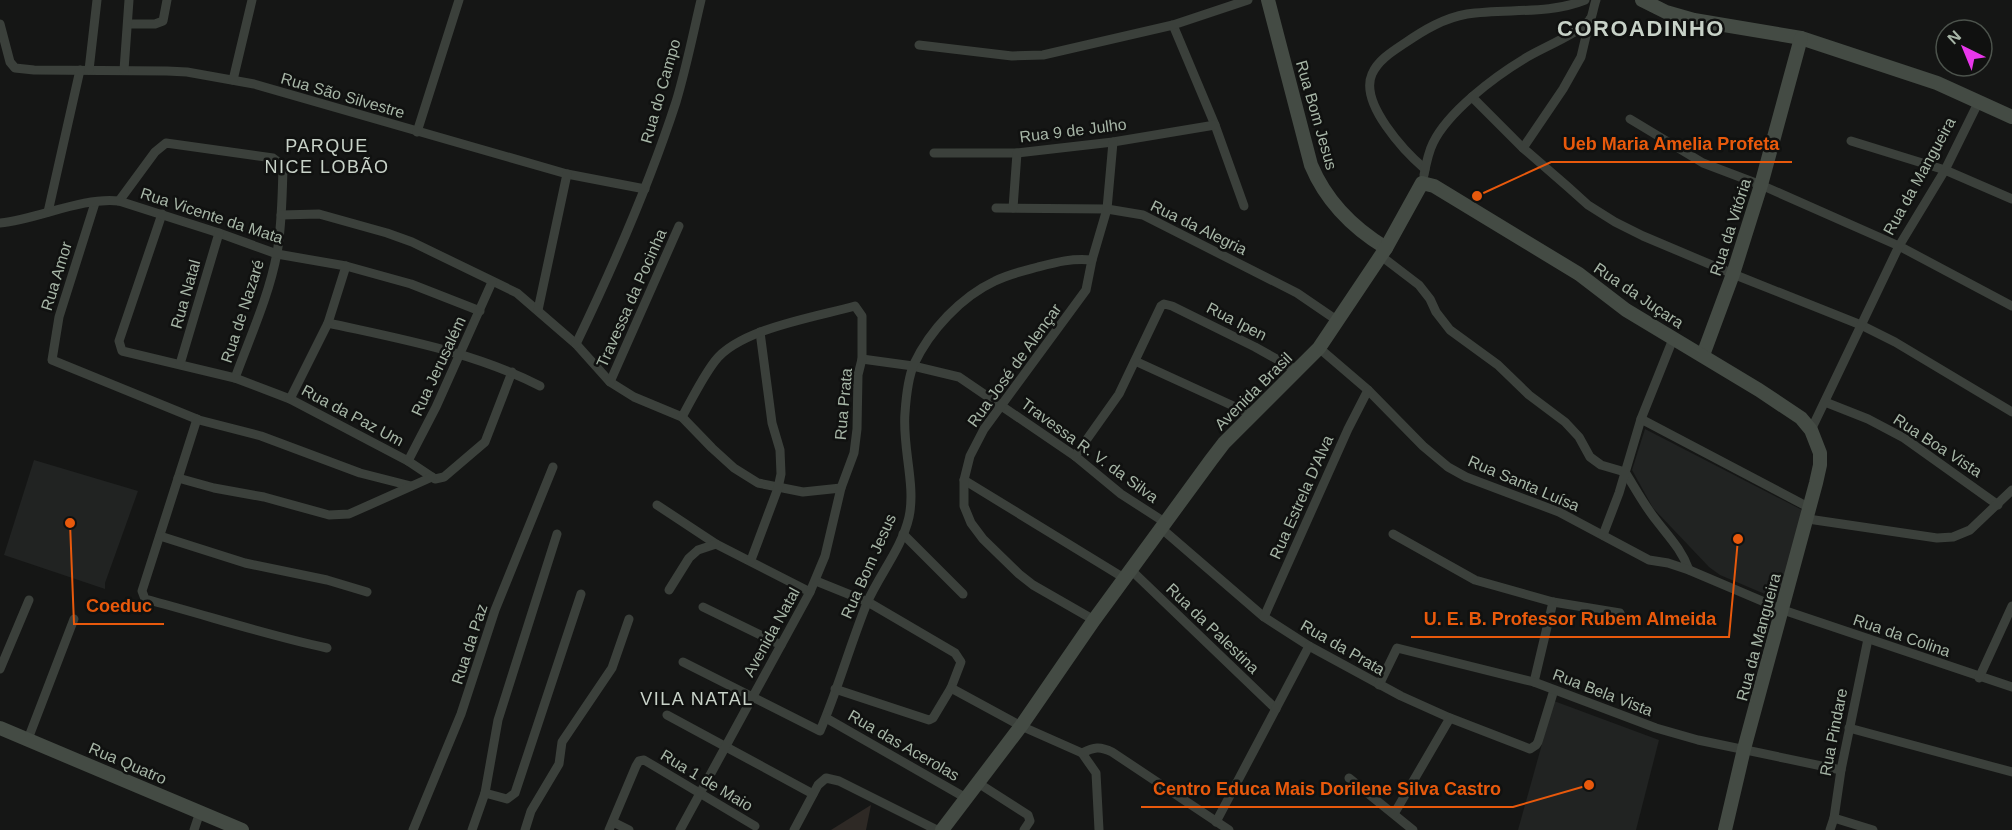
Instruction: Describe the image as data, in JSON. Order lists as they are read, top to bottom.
{
  "streets": {
    "street": [
      "Rua do Campo",
      "Rua São Silvestre",
      "Rua Bom Jesus",
      "Rua 9 de Julho",
      "Rua da Mangueira",
      "Rua Vicente da Mata",
      "Rua da Alegria",
      "Rua da Vitória",
      "Rua Amor",
      "Rua Natal",
      "Rua da Juçara",
      "Travessa da Pocinha",
      "Rua de Nazaré",
      "Rua Ipen",
      "Rua José de Alençar",
      "Rua Jerusalém",
      "Avenida Brasil",
      "Rua Prata",
      "Rua da Paz Um",
      "Rua Boa Vista",
      "Travessa R. V. da Silva",
      "Rua Santa Luísa",
      "Rua Estrela D'Alva",
      "Rua da Palestina",
      "Avenida Natal",
      "Rua da Colina",
      "Rua da Paz",
      "Rua da Prata",
      "Rua Bela Vista",
      "Rua Pindare",
      "Rua das Acerolas",
      "Rua Quatro",
      "Rua 1 de Maio"
    ]
  },
  "crossings": [
    ["Rua Bom Jesus", "Rua José de Alençar"],
    ["Rua Bom Jesus", "Avenida Brasil"],
    ["Rua Bom Jesus", "Travessa R. V. da Silva"],
    ["Rua Bom Jesus", "Avenida Natal"],
    ["Rua Bom Jesus", "Rua das Acerolas"],
    ["Rua 9 de Julho", "Rua José de Alençar"],
    ["Rua da Mangueira", "Rua da Juçara"],
    ["Rua da Mangueira", "Rua Boa Vista"],
    ["Rua da Mangueira", "Rua Santa Luísa"],
    ["Rua da Mangueira", "Rua da Colina"],
    ["Rua da Mangueira", "Rua Bela Vista"],
    ["Rua Vicente da Mata", "Rua Amor"],
    ["Rua Vicente da Mata", "Rua Natal"],
    ["Rua Vicente da Mata", "Rua de Nazaré"],
    ["Rua Vicente da Mata", "Rua Jerusalém"],
    ["Rua Vicente da Mata", "Rua da Paz Um"],
    ["Rua da Alegria", "Rua José de Alençar"],
    ["Rua da Alegria", "Avenida Brasil"],
    ["Rua da Vitória", "Rua da Juçara"],
    ["Rua Natal", "Rua da Paz Um"],
    ["Rua da Juçara", "Avenida Brasil"],
    ["Rua de Nazaré", "Rua da Paz Um"],
    ["Rua Ipen", "Avenida Brasil"],
    ["Rua José de Alençar", "Avenida Brasil"],
    ["Rua José de Alençar", "Travessa R. V. da Silva"],
    ["Rua José de Alençar", "Rua da Palestina"],
    ["Rua Jerusalém", "Rua da Paz Um"],
    ["Avenida Brasil", "Travessa R. V. da Silva"],
    ["Avenida Brasil", "Rua Santa Luísa"],
    ["Avenida Brasil", "Rua da Palestina"],
    ["Avenida Brasil", "Rua da Prata"],
    ["Avenida Brasil", "Rua das Acerolas"],
    ["Rua Prata", "Travessa R. V. da Silva"],
    ["Rua Prata", "Avenida Natal"],
    ["Travessa R. V. da Silva", "Rua da Prata"],
    ["Rua Santa Luísa", "Rua Estrela D'Alva"],
    ["Rua Santa Luísa", "Rua da Colina"],
    ["Rua Estrela D'Alva", "Rua da Prata"],
    ["Avenida Natal", "Rua 1 de Maio"],
    ["Rua da Colina", "Rua Pindare"],
    ["Rua da Prata", "Rua Bela Vista"],
    ["Rua Bela Vista", "Rua Pindare"]
  ],
  "districts": ["COROADINHO", "PARQUE NICE LOBÃO", "VILA NATAL"],
  "places": [
    "Ueb Maria Amelia Profeta",
    "Coeduc",
    "U. E. B. Professor Rubem Almeida",
    "Centro Educa Mais Dorilene Silva Castro"
  ],
  "north": "top left"
}
